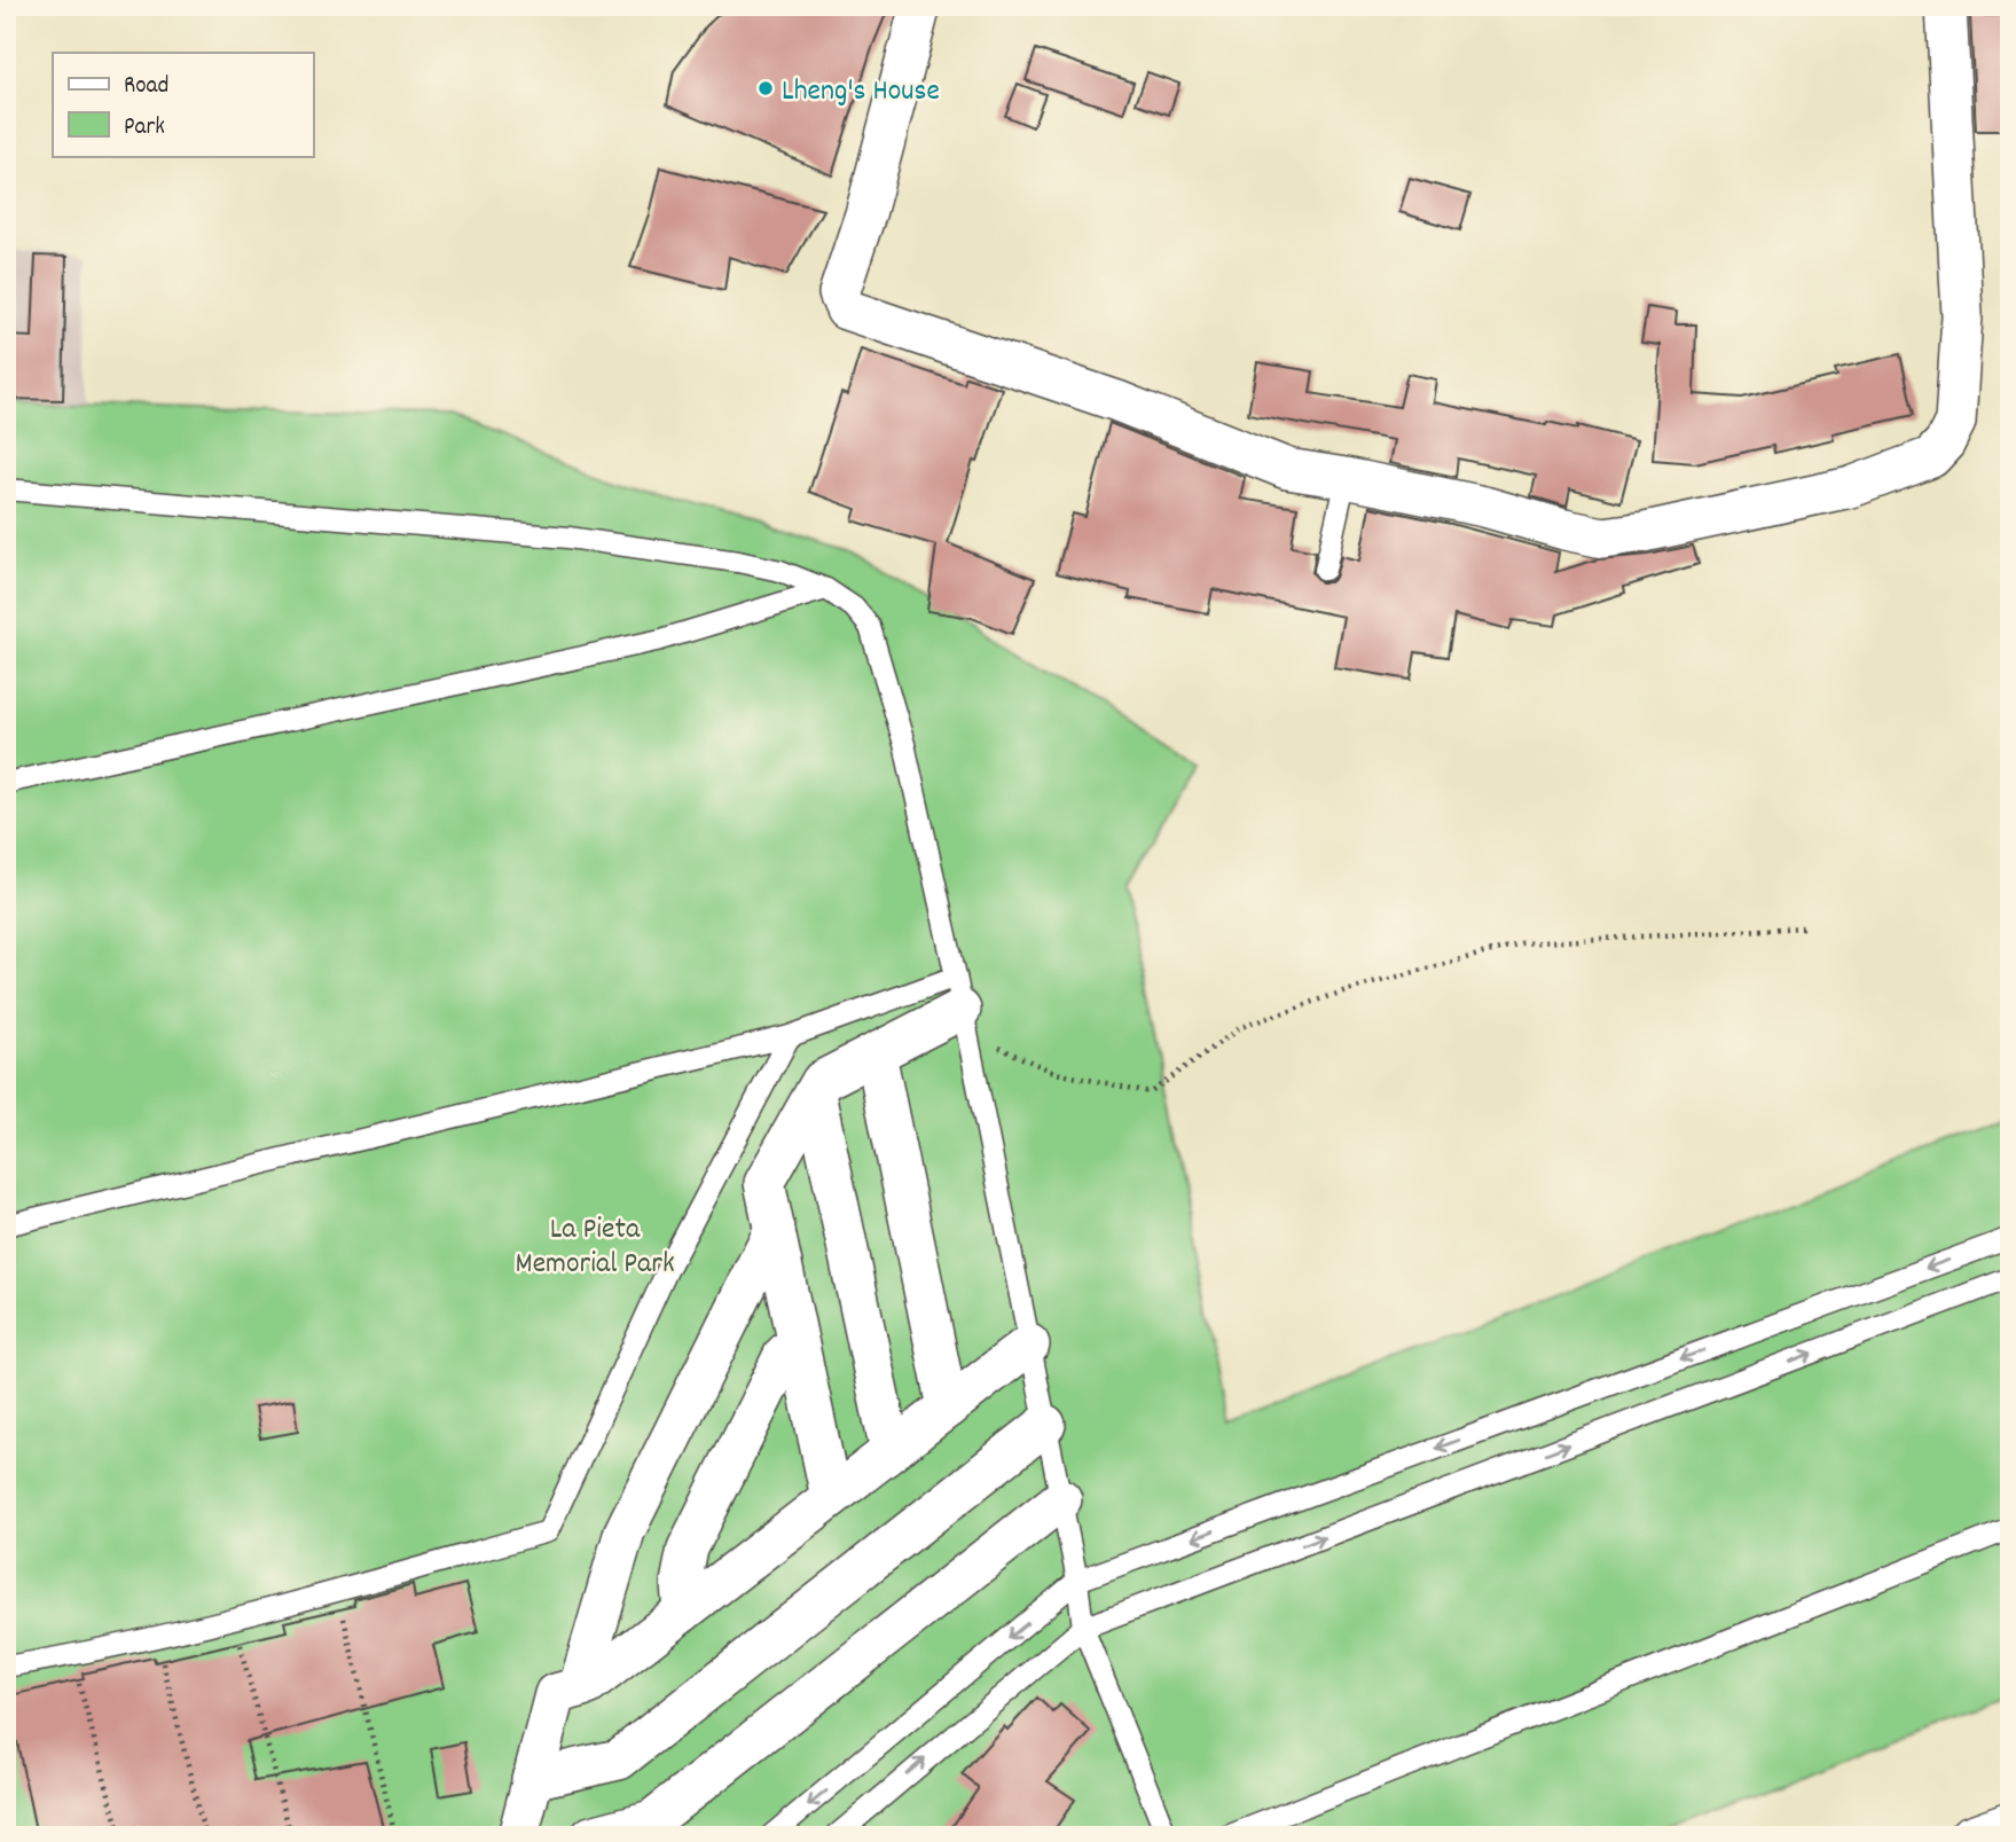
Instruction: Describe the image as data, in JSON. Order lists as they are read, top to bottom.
{
  "parks": ["La Pieta Memorial Park"],
  "places": ["Lheng's House"],
  "legend": ["Road", "Park"]
}
